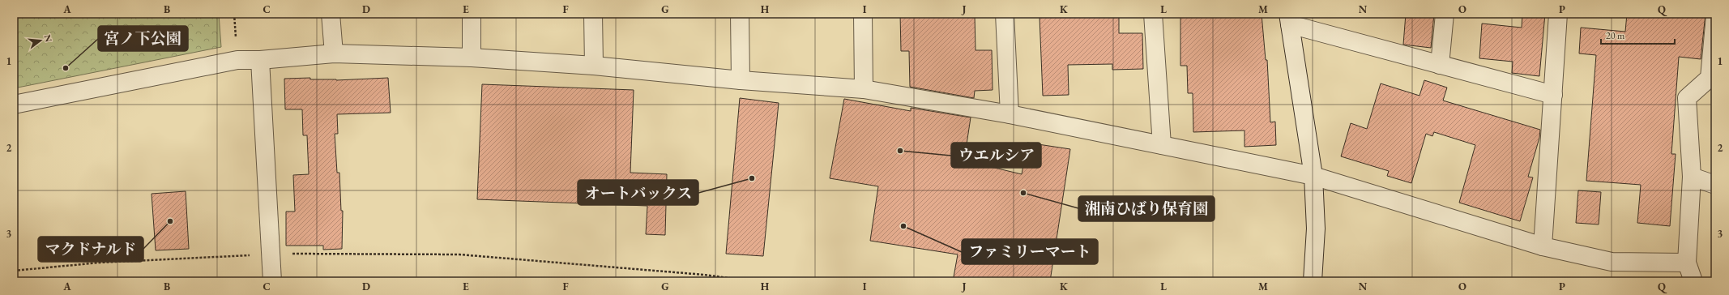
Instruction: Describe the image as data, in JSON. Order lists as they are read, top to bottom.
{
  "places": [
    "宮ノ下公園",
    "ウエルシア",
    "オートバックス",
    "湘南ひばり保育園",
    "マクドナルド",
    "ファミリーマート"
  ],
  "scale_bar": "20 m",
  "north": "right",
  "grid": {
    "columns": [
      "A",
      "B",
      "C",
      "D",
      "E",
      "F",
      "G",
      "H",
      "I",
      "J",
      "K",
      "L",
      "M",
      "N",
      "O",
      "P",
      "Q"
    ],
    "rows": ["1", "2", "3"]
  }
}
